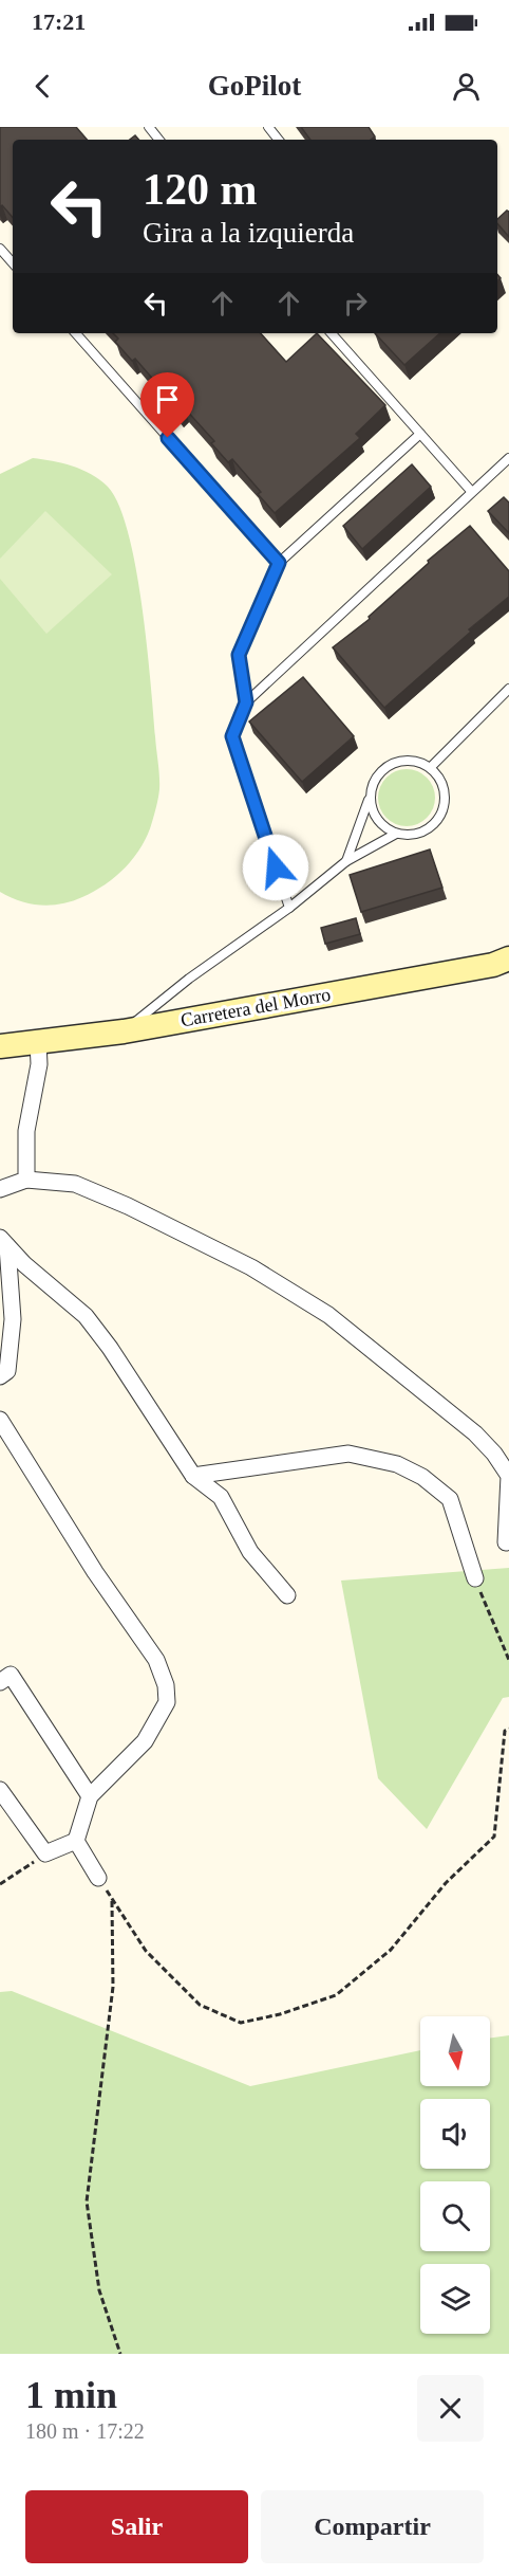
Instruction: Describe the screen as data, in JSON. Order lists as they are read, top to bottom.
{
  "streets": {
    "main road": ["Carretera del Morro"]
  },
  "north": "bottom",
  "page": {
    "status": "17:21",
    "header": "GoPilot",
    "turn": ["120 m", "Gira a la izquierda"],
    "heading": ["1 min", "180 m · 17:22"],
    "buttons": ["Salir", "Compartir"]
  }
}
